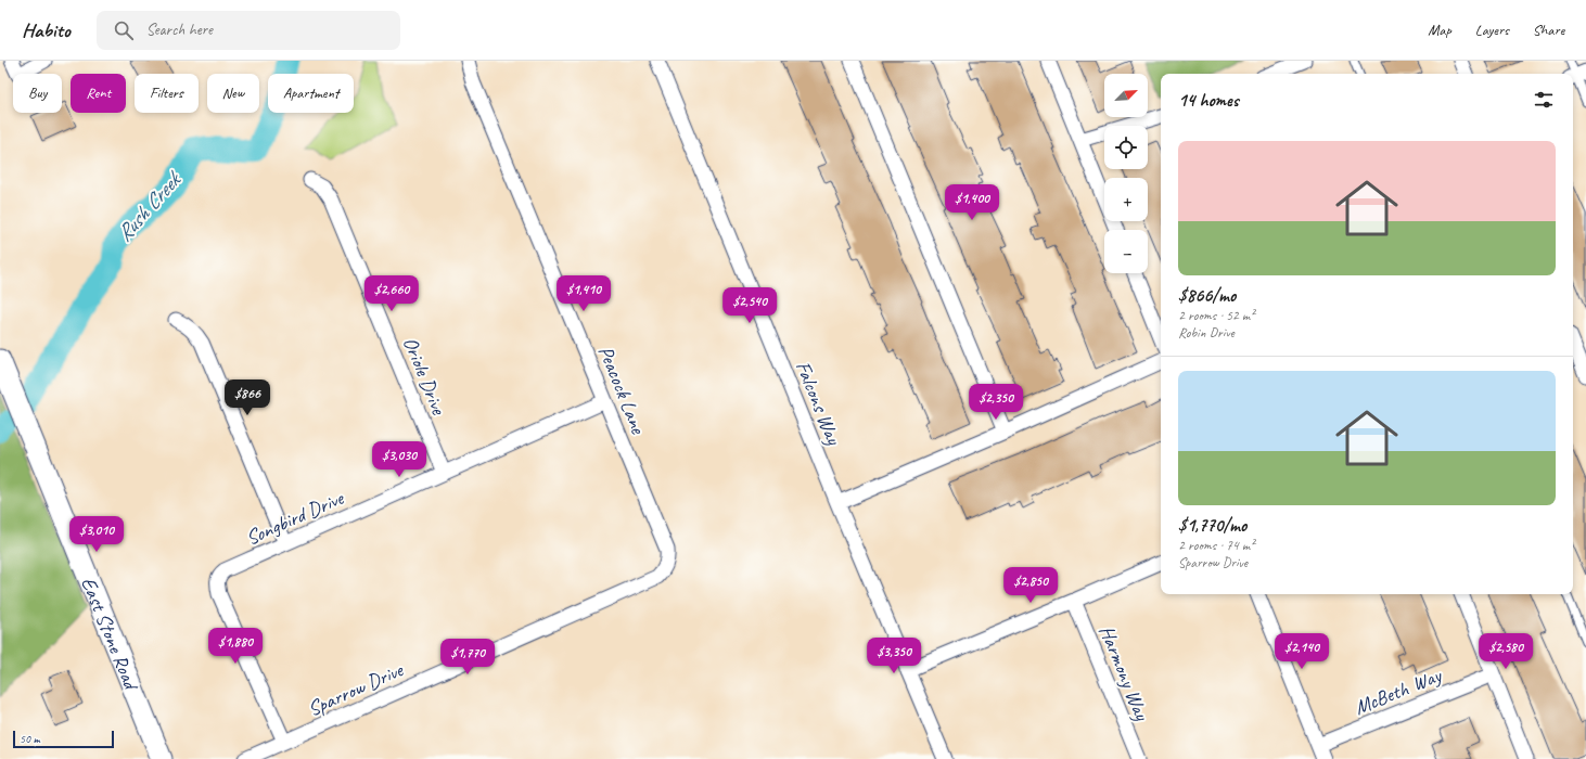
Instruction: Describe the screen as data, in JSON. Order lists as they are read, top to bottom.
{
  "streets": {
    "main road": ["East Stone Road"],
    "street": [
      "Oriole Drive",
      "Peacock Lane",
      "Falcons Way",
      "Songbird Drive",
      "Harmony Way",
      "Sparrow Drive",
      "McBeth Way"
    ]
  },
  "crossings": [
    ["Oriole Drive", "Songbird Drive"],
    ["Peacock Lane", "Songbird Drive"],
    ["Peacock Lane", "Sparrow Drive"],
    ["Songbird Drive", "Sparrow Drive"]
  ],
  "water": ["Rush Creek"],
  "scale_bar": "50 m",
  "north": "top right",
  "page": {
    "header": "Habito",
    "search": "Search here",
    "nav": ["Map", "Layers", "Share"],
    "map_buttons": ["+", "−"],
    "chip": [
      "Buy",
      "Rent",
      "Filters",
      "New",
      "Apartment"
    ],
    "heading": "14 homes",
    "list": [
      {
        "name": "$866/mo",
        "note": "2 rooms · 52 m² · Robin Drive"
      },
      {
        "name": "$1,770/mo",
        "note": "2 rooms · 74 m² · Sparrow Drive"
      }
    ],
    "price": [
      "$1,400",
      "$2,660",
      "$1,410",
      "$2,540",
      "$866",
      "$2,350",
      "$3,030",
      "$3,010",
      "$2,850",
      "$1,880",
      "$2,140",
      "$2,580",
      "$3,350",
      "$1,770"
    ],
    "scale": "50 m"
  }
}
